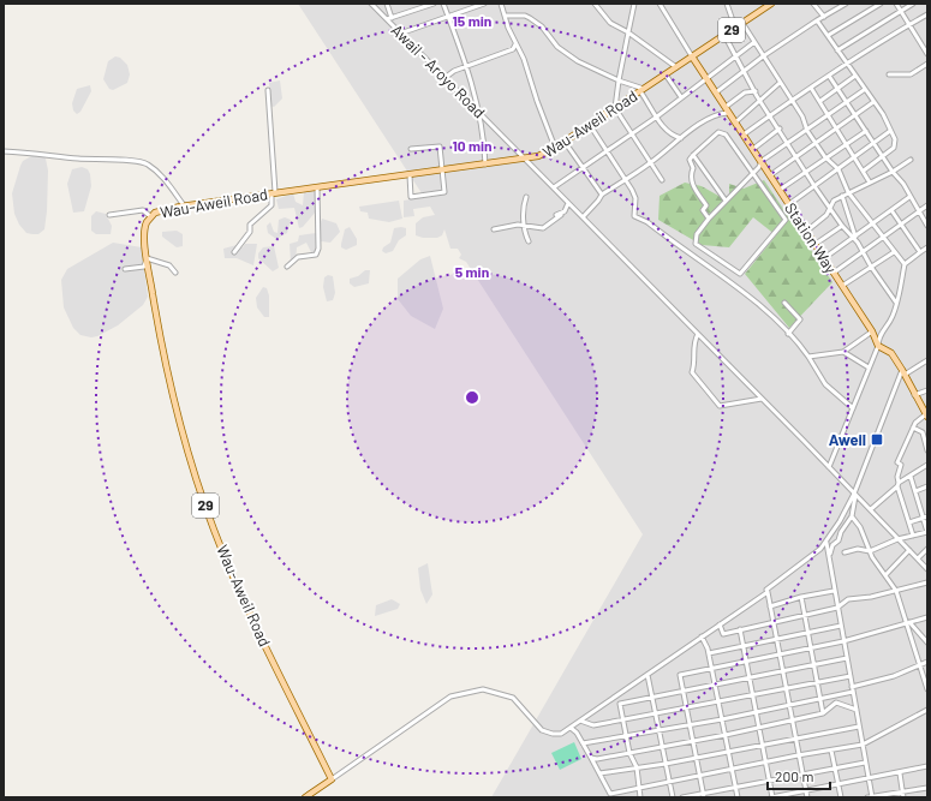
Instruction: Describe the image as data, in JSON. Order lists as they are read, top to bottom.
{
  "streets": {
    "main road": ["29", "Wau-Aweil Road", "Station Way"],
    "street": ["Awail - Aroyo Road"]
  },
  "crossings": [
    ["Awail - Aroyo Road", "Wau-Aweil Road"],
    ["Wau-Aweil Road", "Station Way"]
  ],
  "places": {
    "transit": ["Aweil"]
  },
  "scale_bar": "200 m",
  "rings": ["15 min", "10 min", "5 min"]
}
